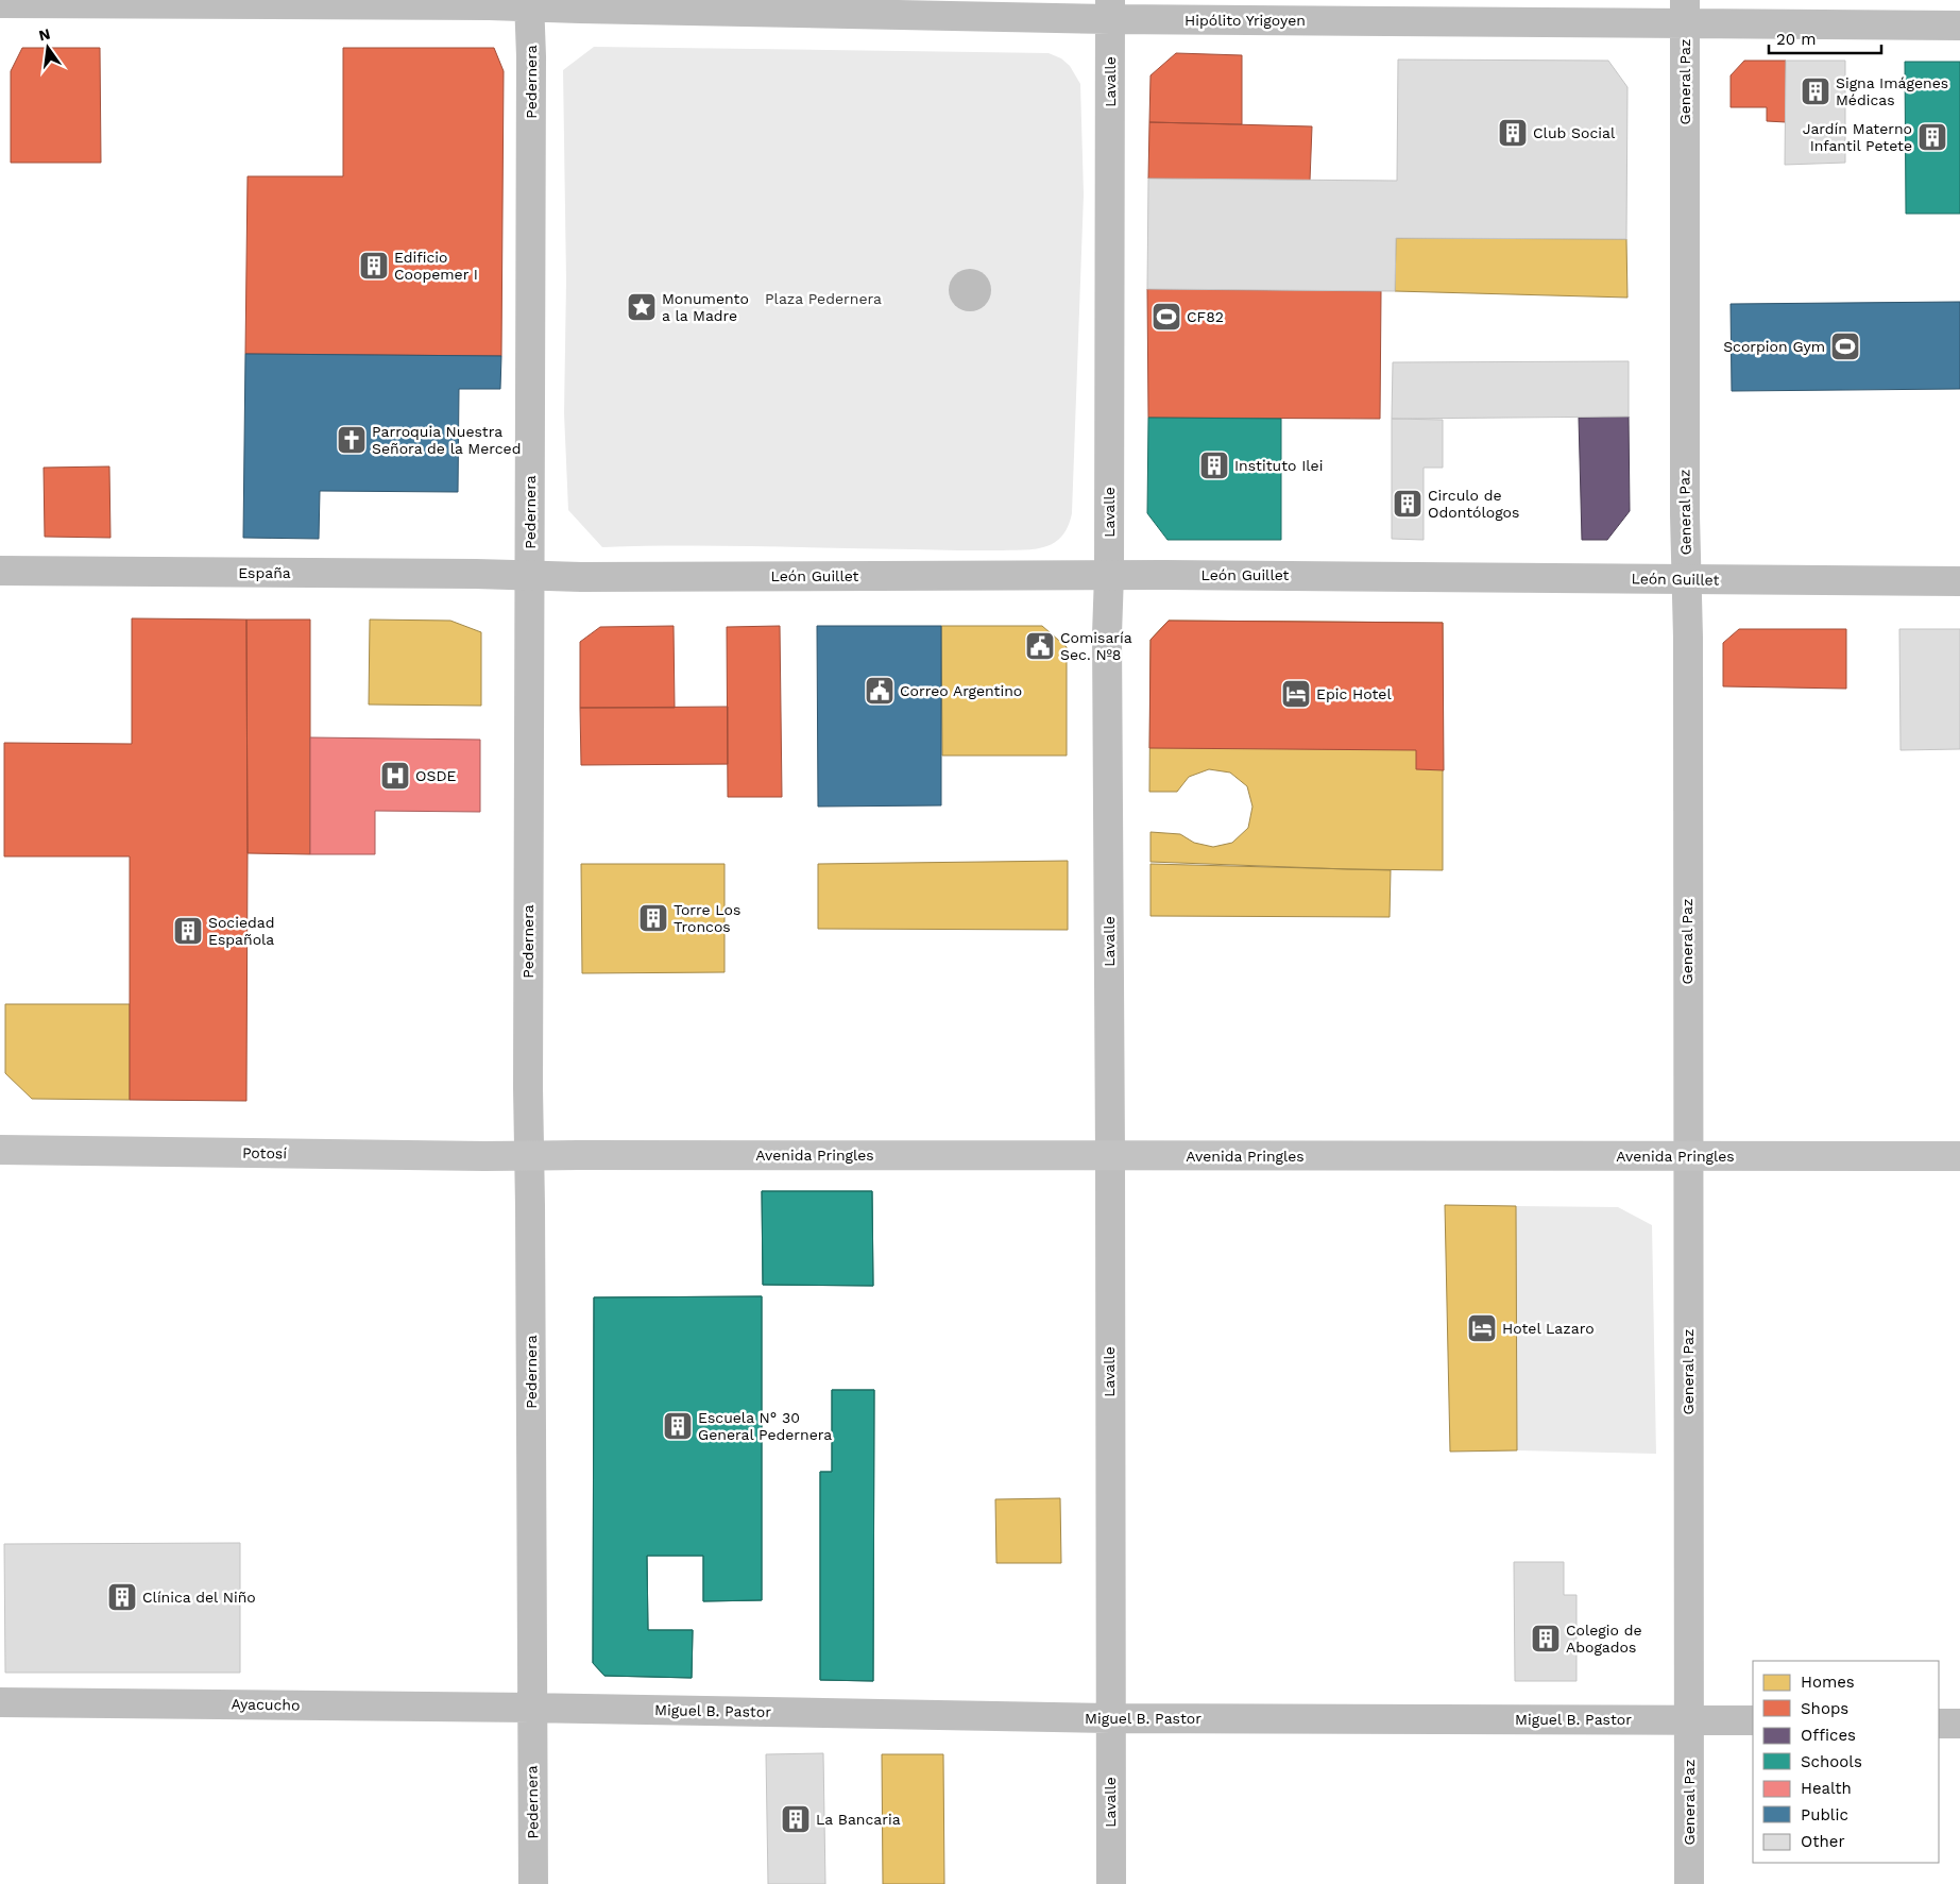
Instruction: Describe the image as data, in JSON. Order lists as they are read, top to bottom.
{
  "streets": {
    "main road": ["Potosí", "Avenida Pringles"],
    "street": [
      "Hipólito Yrigoyen",
      "Pedernera",
      "Lavalle",
      "General Paz",
      "España",
      "León Guillet",
      "Ayacucho",
      "Miguel B. Pastor"
    ]
  },
  "crossings": [
    ["Hipólito Yrigoyen", "Pedernera"],
    ["Hipólito Yrigoyen", "Lavalle"],
    ["Hipólito Yrigoyen", "General Paz"],
    ["Pedernera", "España"],
    ["Pedernera", "León Guillet"],
    ["Pedernera", "Potosí"],
    ["Pedernera", "Avenida Pringles"],
    ["Pedernera", "Ayacucho"],
    ["Pedernera", "Miguel B. Pastor"],
    ["Lavalle", "León Guillet"],
    ["Lavalle", "Avenida Pringles"],
    ["Lavalle", "Miguel B. Pastor"],
    ["General Paz", "León Guillet"],
    ["General Paz", "Avenida Pringles"],
    ["General Paz", "Miguel B. Pastor"],
    ["España", "León Guillet"],
    ["Potosí", "Avenida Pringles"],
    ["Ayacucho", "Miguel B. Pastor"]
  ],
  "parks": ["Plaza Pedernera"],
  "places": {
    "building": [
      "Signa Imágenes Médicas",
      "Club Social",
      "Jardín Materno Infantil Petete",
      "Edificio Coopemer I",
      "Instituto Ilei",
      "Circulo de Odontólogos",
      "Torre Los Troncos",
      "Sociedad Española",
      "Escuela N° 30 General Pedernera",
      "Clínica del Niño",
      "Colegio de Abogados",
      "La Bancaria"
    ],
    "place": ["Monumento a la Madre"],
    "sports": ["CF82", "Scorpion Gym"],
    "church": ["Parroquia Nuestra Señora de la Merced"],
    "public building": ["Comisaría Sec. Nº8", "Correo Argentino"],
    "hotel": ["Epic Hotel", "Hotel Lazaro"],
    "hospital": ["OSDE"]
  },
  "legend": [
    "Homes",
    "Shops",
    "Offices",
    "Schools",
    "Health",
    "Public",
    "Other"
  ],
  "scale_bar": "20 m",
  "north": "top"
}
